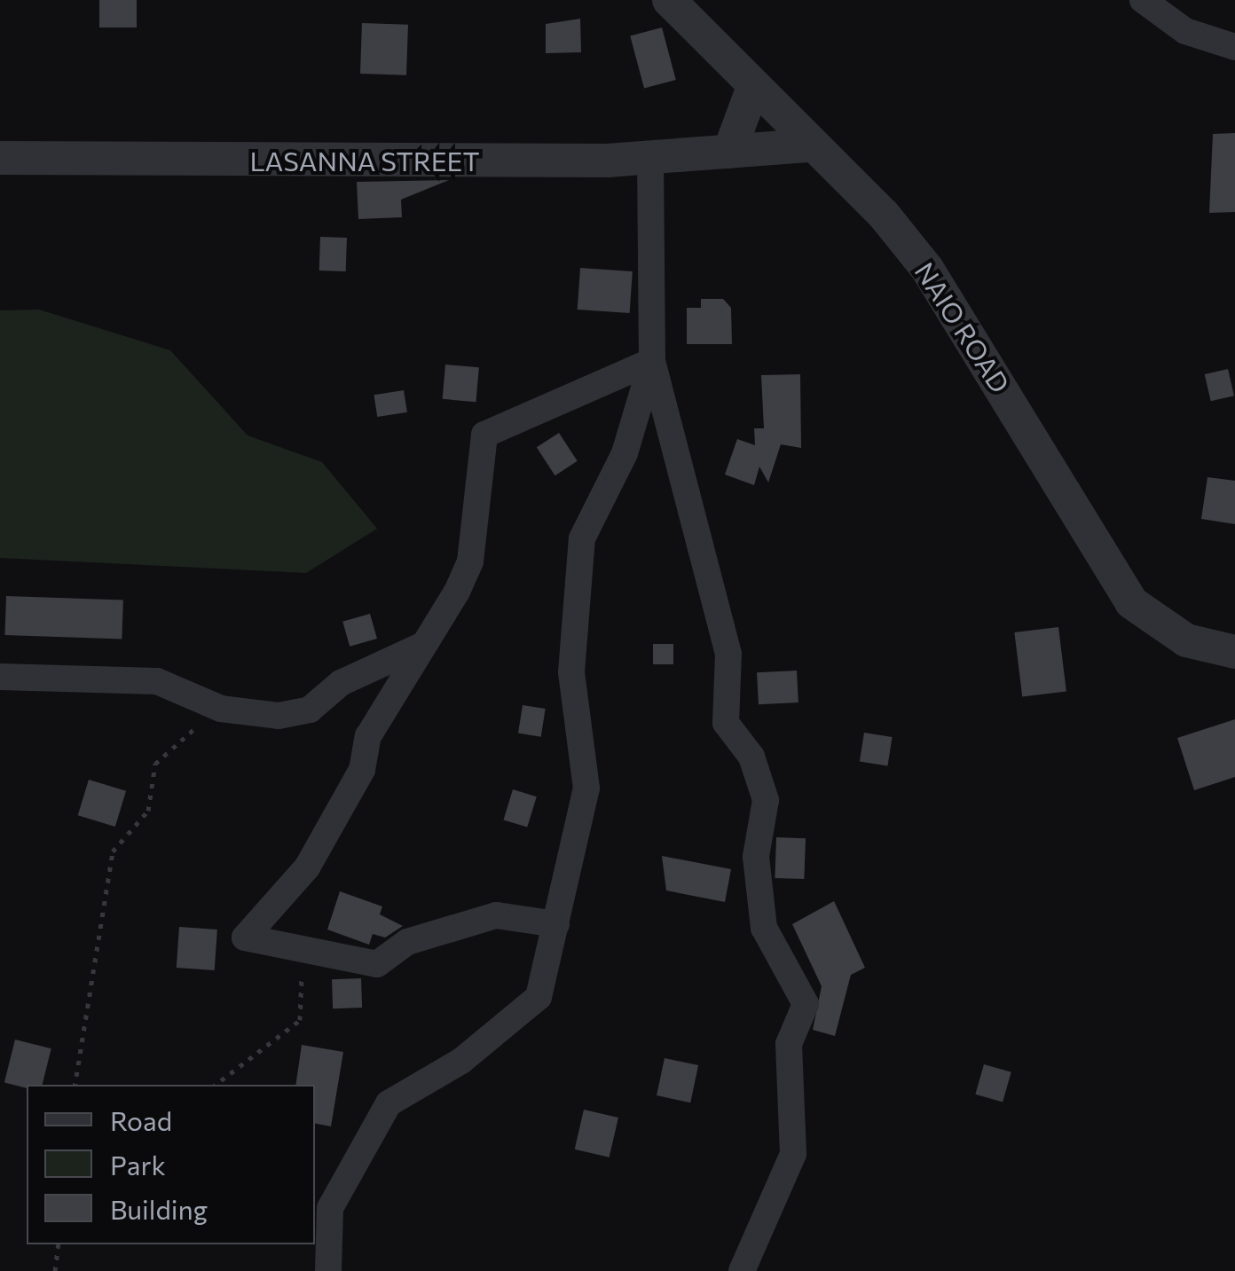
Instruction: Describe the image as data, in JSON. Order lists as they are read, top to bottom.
{
  "streets": {
    "street": ["LASANNA STREET", "NAIO ROAD"]
  },
  "crossings": [
    ["LASANNA STREET", "NAIO ROAD"]
  ],
  "legend": ["Road", "Park", "Building"]
}
